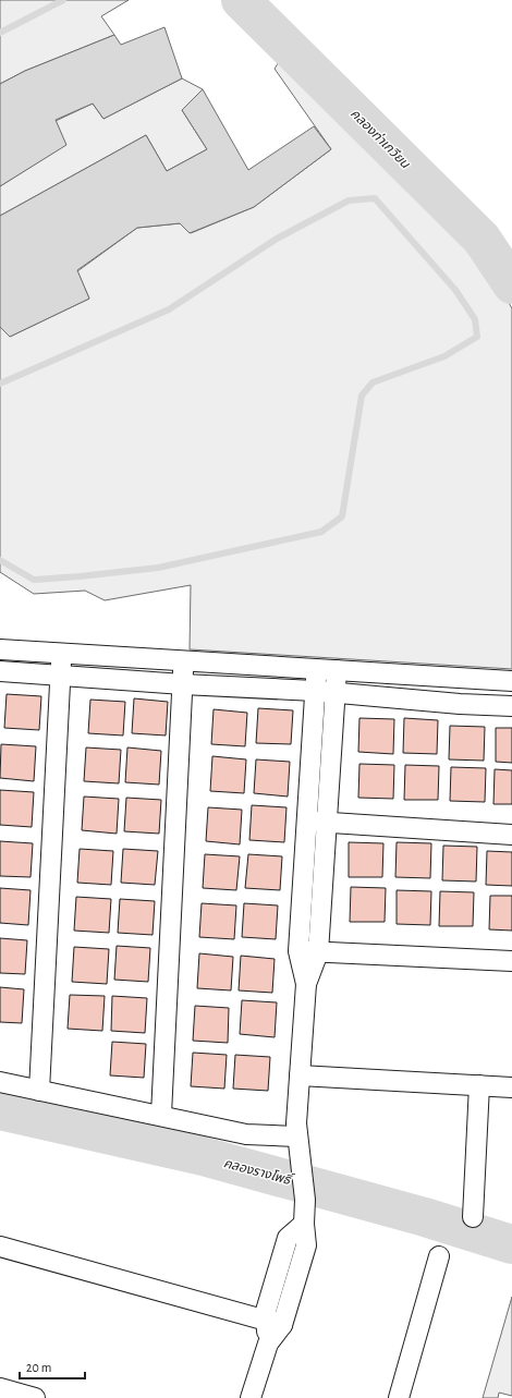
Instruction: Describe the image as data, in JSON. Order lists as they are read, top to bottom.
{
  "water": ["คลองท่าเกวียน", "คลองรางโพธิ์"],
  "scale_bar": "20 m"
}
